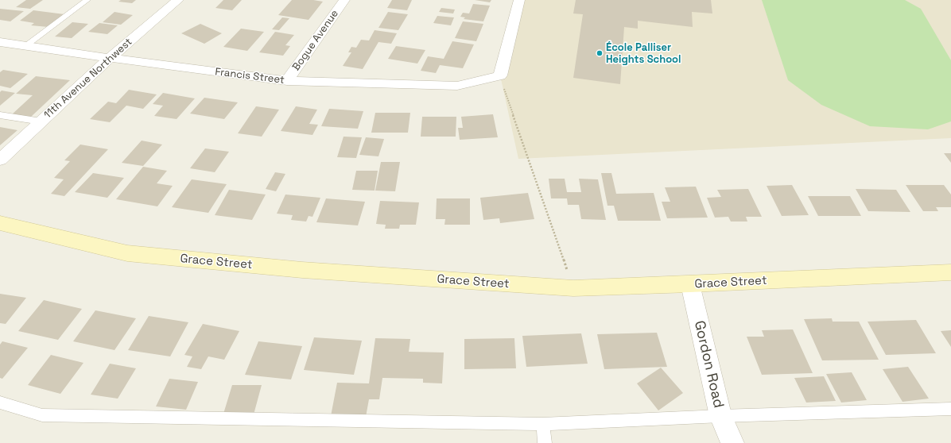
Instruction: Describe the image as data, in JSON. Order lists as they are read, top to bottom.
{
  "streets": {
    "street": [
      "Bogue Avenue",
      "Francis Street",
      "11th Avenue Northwest",
      "Grace Street",
      "Gordon Road"
    ]
  },
  "crossings": [
    ["Bogue Avenue", "Francis Street"],
    ["Francis Street", "11th Avenue Northwest"],
    ["Grace Street", "Gordon Road"]
  ],
  "places": ["École Palliser Heights School"]
}
